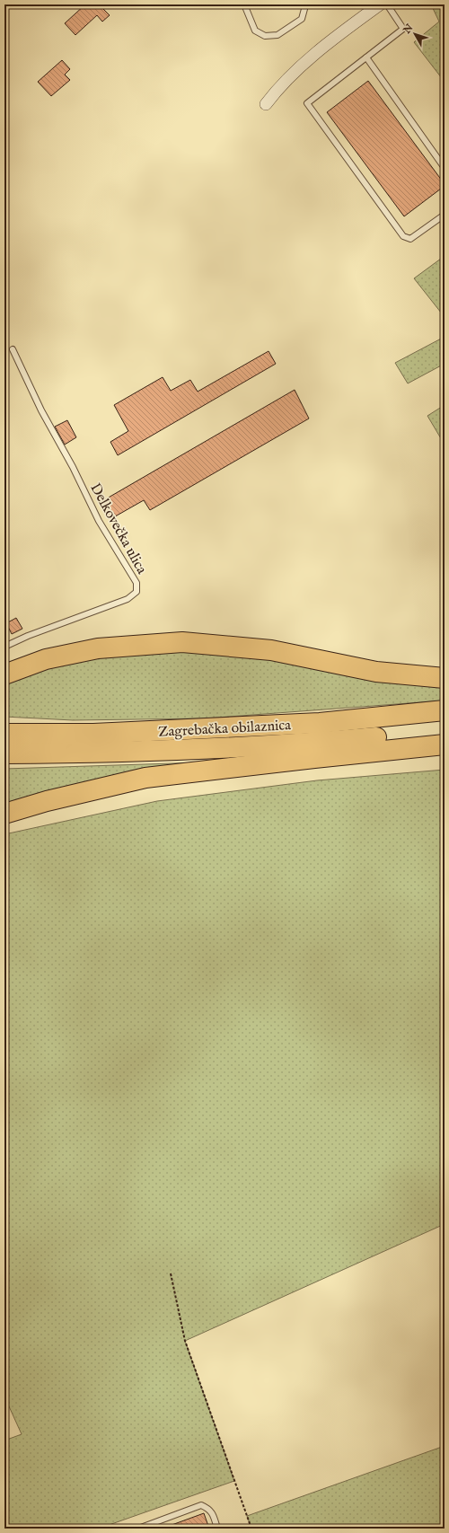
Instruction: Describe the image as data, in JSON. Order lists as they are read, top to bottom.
{
  "streets": {
    "highway": ["Zagrebačka obilaznica"],
    "lane": ["Delkovečka ulica"]
  },
  "north": "top left"
}
